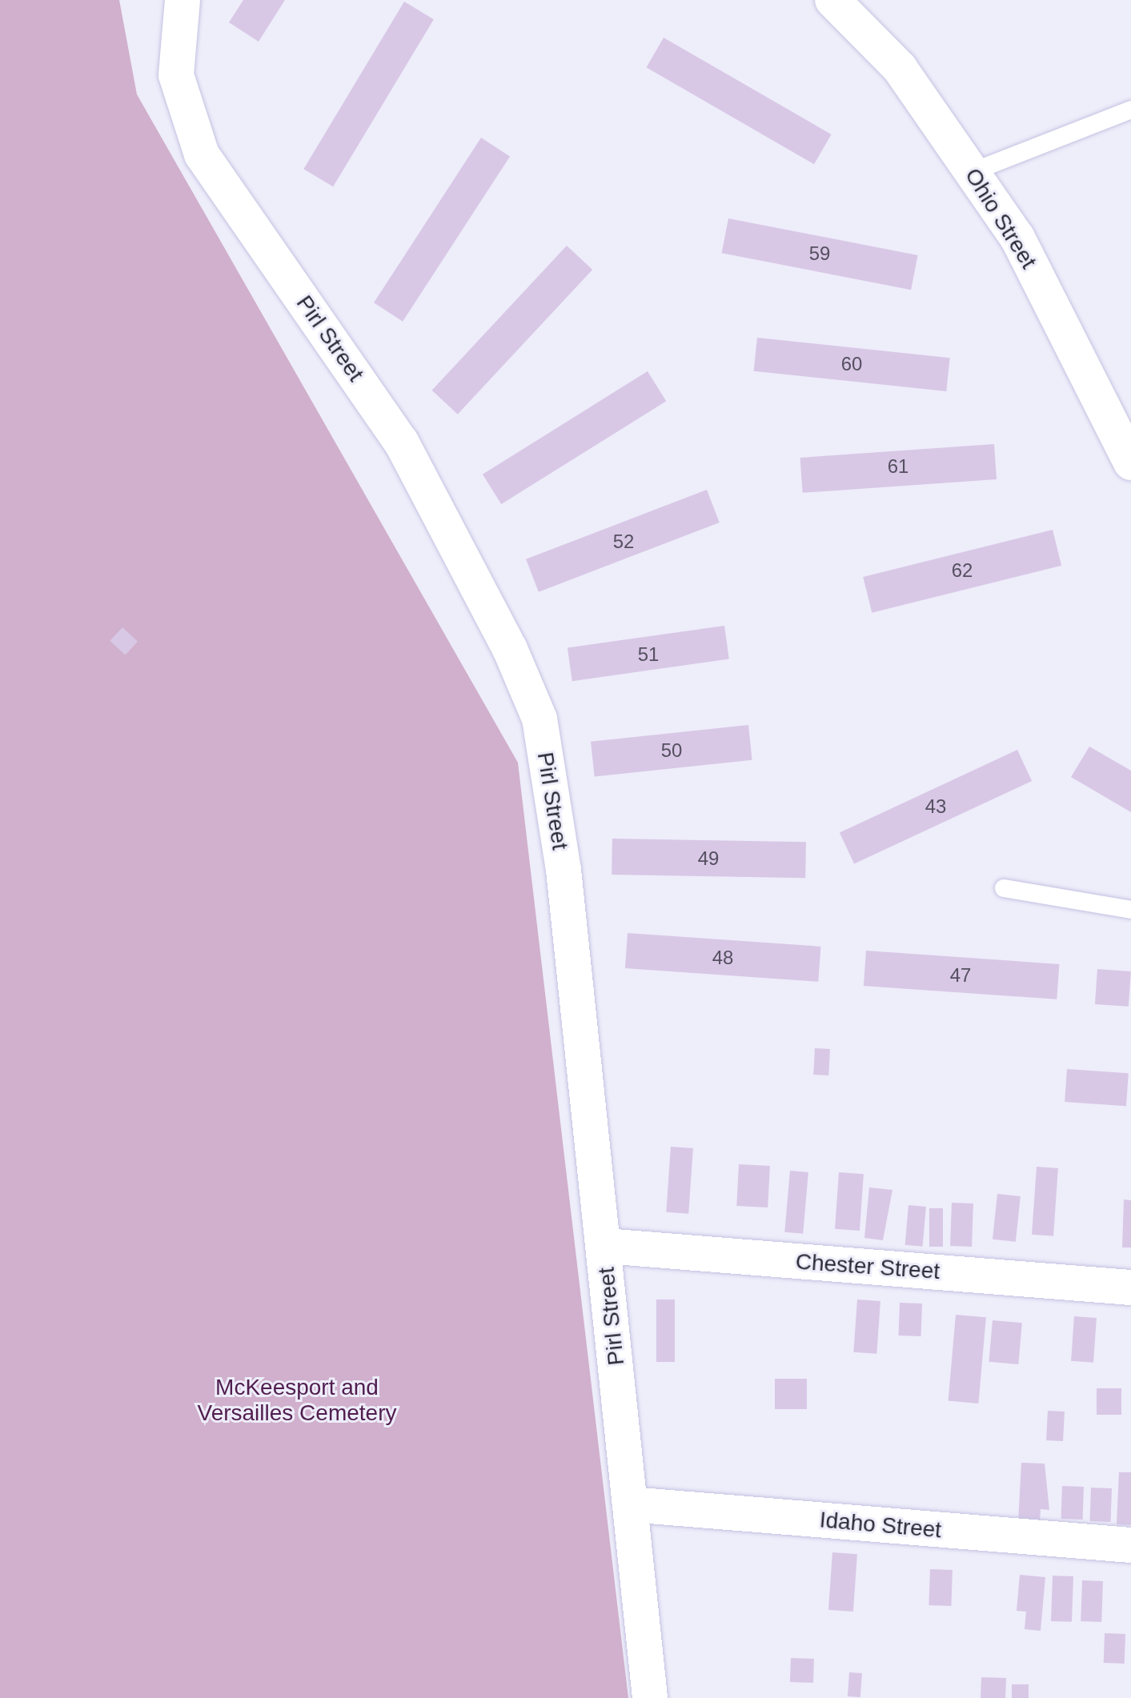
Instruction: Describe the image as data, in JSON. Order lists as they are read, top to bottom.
{
  "streets": {
    "street": [
      "Ohio Street",
      "Pirl Street",
      "Chester Street",
      "Idaho Street"
    ]
  },
  "crossings": [
    ["Pirl Street", "Chester Street"],
    ["Pirl Street", "Idaho Street"]
  ],
  "parks": ["McKeesport and Versailles Cemetery"],
  "house_numbers": [
    "59",
    "60",
    "61",
    "52",
    "62",
    "51",
    "50",
    "43",
    "49",
    "48",
    "47"
  ]
}
